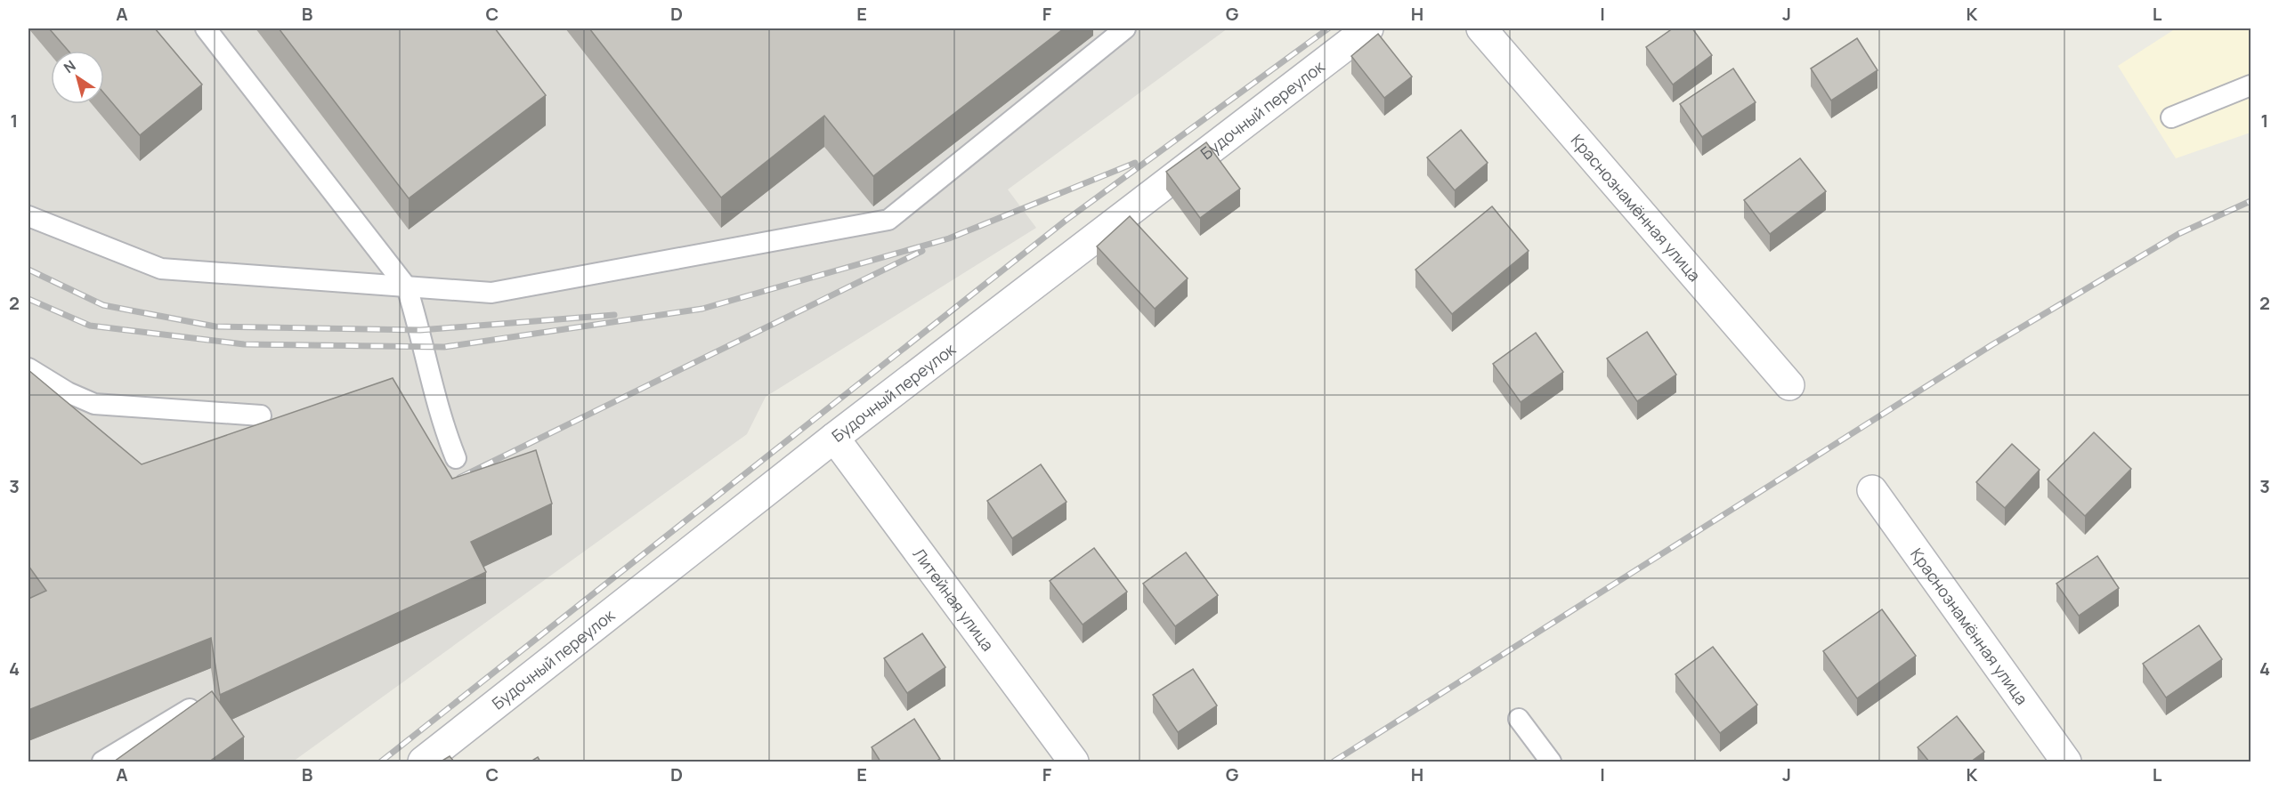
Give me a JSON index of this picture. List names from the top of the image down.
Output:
{
  "streets": {
    "street": ["Будочный переулок", "Краснознамённая улица", "Литейная улица"]
  },
  "crossings": [
    ["Будочный переулок", "Литейная улица"]
  ],
  "north": "top left",
  "grid": {
    "columns": [
      "A",
      "B",
      "C",
      "D",
      "E",
      "F",
      "G",
      "H",
      "I",
      "J",
      "K",
      "L"
    ],
    "rows": [
      "1",
      "2",
      "3",
      "4"
    ]
  }
}
